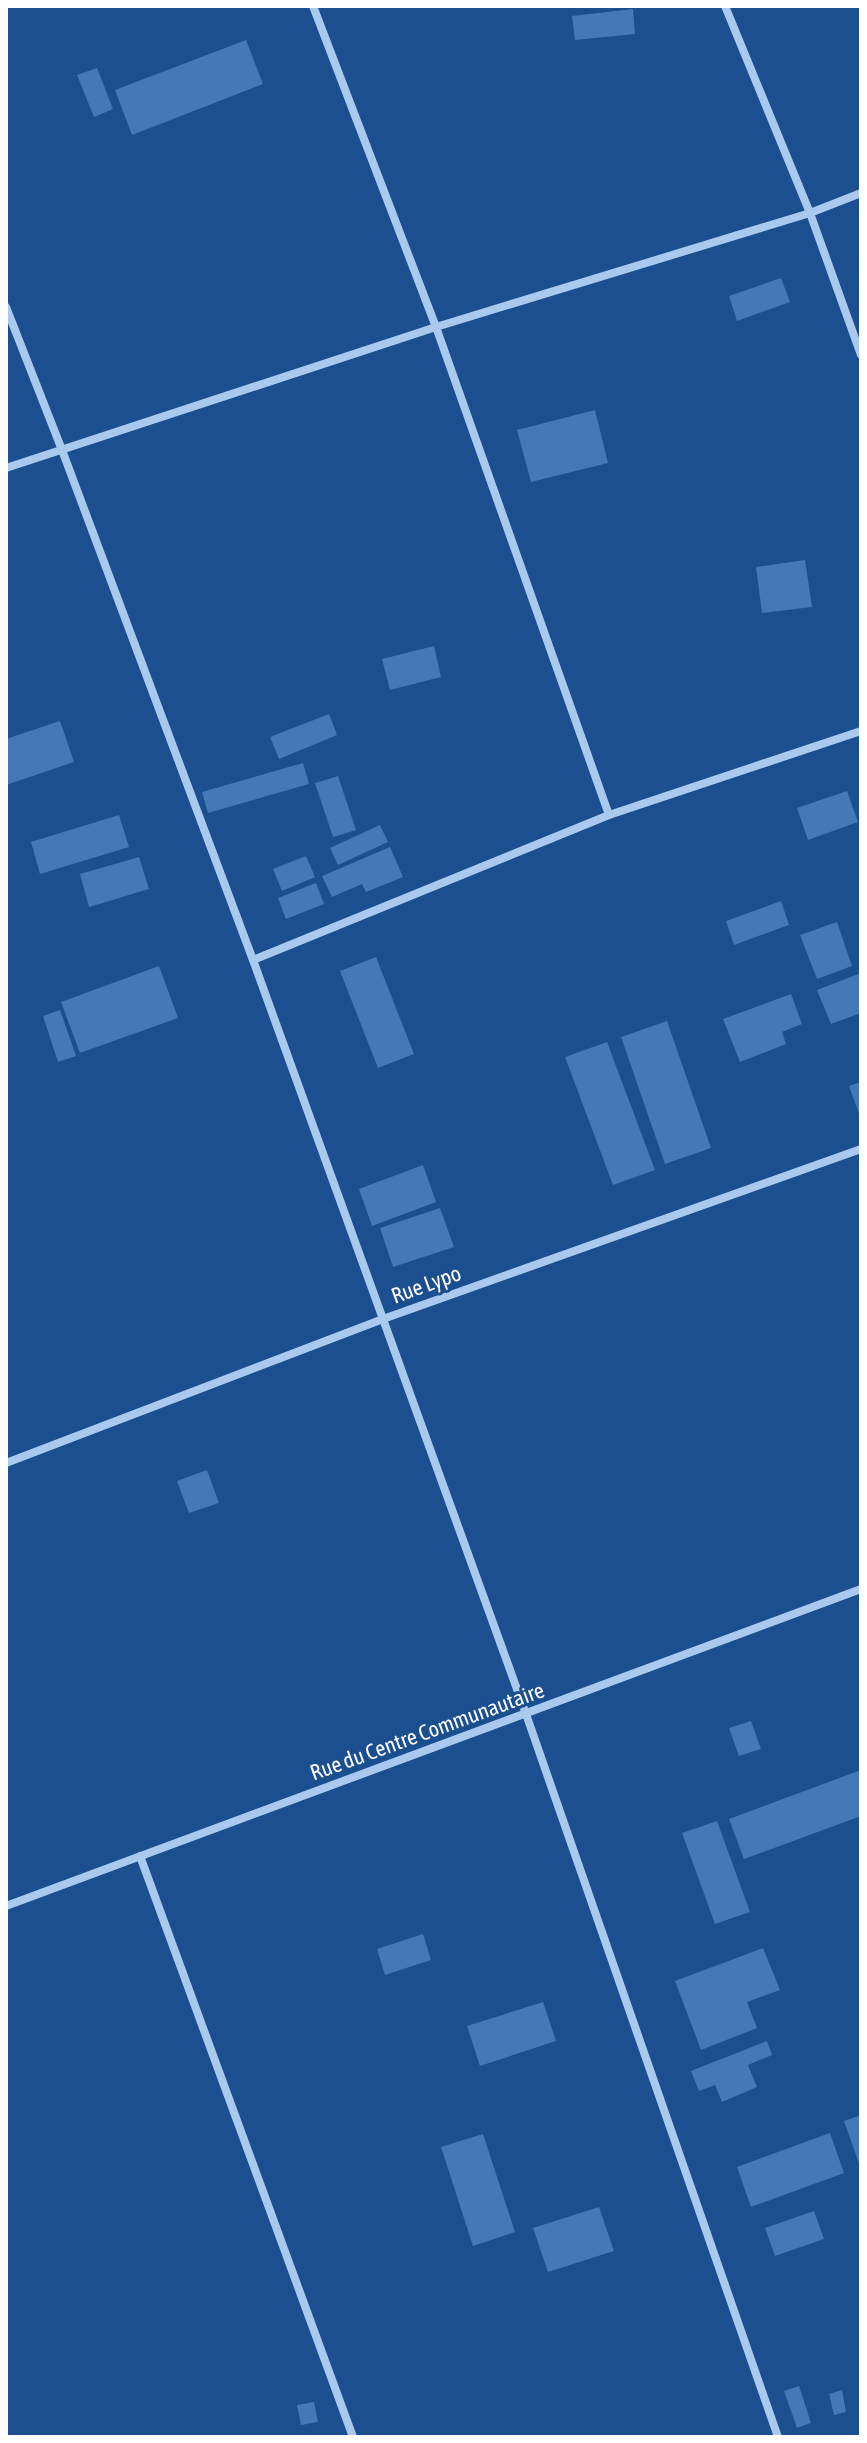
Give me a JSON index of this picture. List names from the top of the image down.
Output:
{
  "streets": {
    "street": ["Rue Lypo", "Rue du Centre Communautaire"]
  }
}
